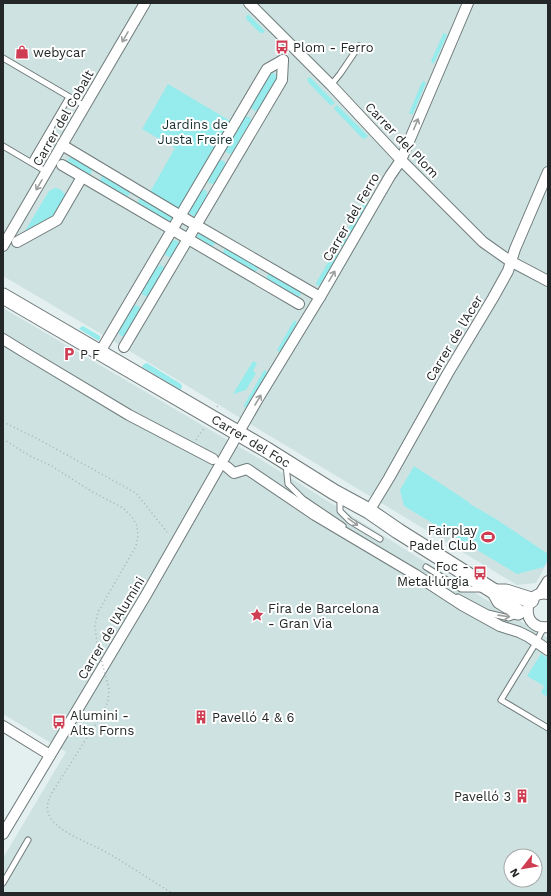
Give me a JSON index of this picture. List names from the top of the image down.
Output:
{
  "streets": {
    "street": [
      "Carrer del Cobalt",
      "Carrer del Plom",
      "Carrer del Ferro",
      "Carrer de l'Acer",
      "Carrer del Foc",
      "Carrer de l'Alumini"
    ]
  },
  "crossings": [
    ["Carrer del Plom", "Carrer del Ferro"],
    ["Carrer del Plom", "Carrer de l'Acer"],
    ["Carrer del Ferro", "Carrer del Foc"],
    ["Carrer del Ferro", "Carrer de l'Alumini"],
    ["Carrer de l'Acer", "Carrer del Foc"],
    ["Carrer del Foc", "Carrer de l'Alumini"]
  ],
  "one_way": ["Carrer del Ferro"],
  "parks": ["Jardins de Justa Freire"],
  "places": {
    "bus stop": ["Plom - Ferro", "Foc - Metal·lúrgia", "Alumini - Alts Forns"],
    "shop": ["webycar"],
    "parking": ["P F"],
    "sports": ["Fairplay Padel Club"],
    "place": ["Fira de Barcelona - Gran Via"],
    "building": ["Pavelló 4 & 6", "Pavelló 3"]
  },
  "north": "bottom left"
}
